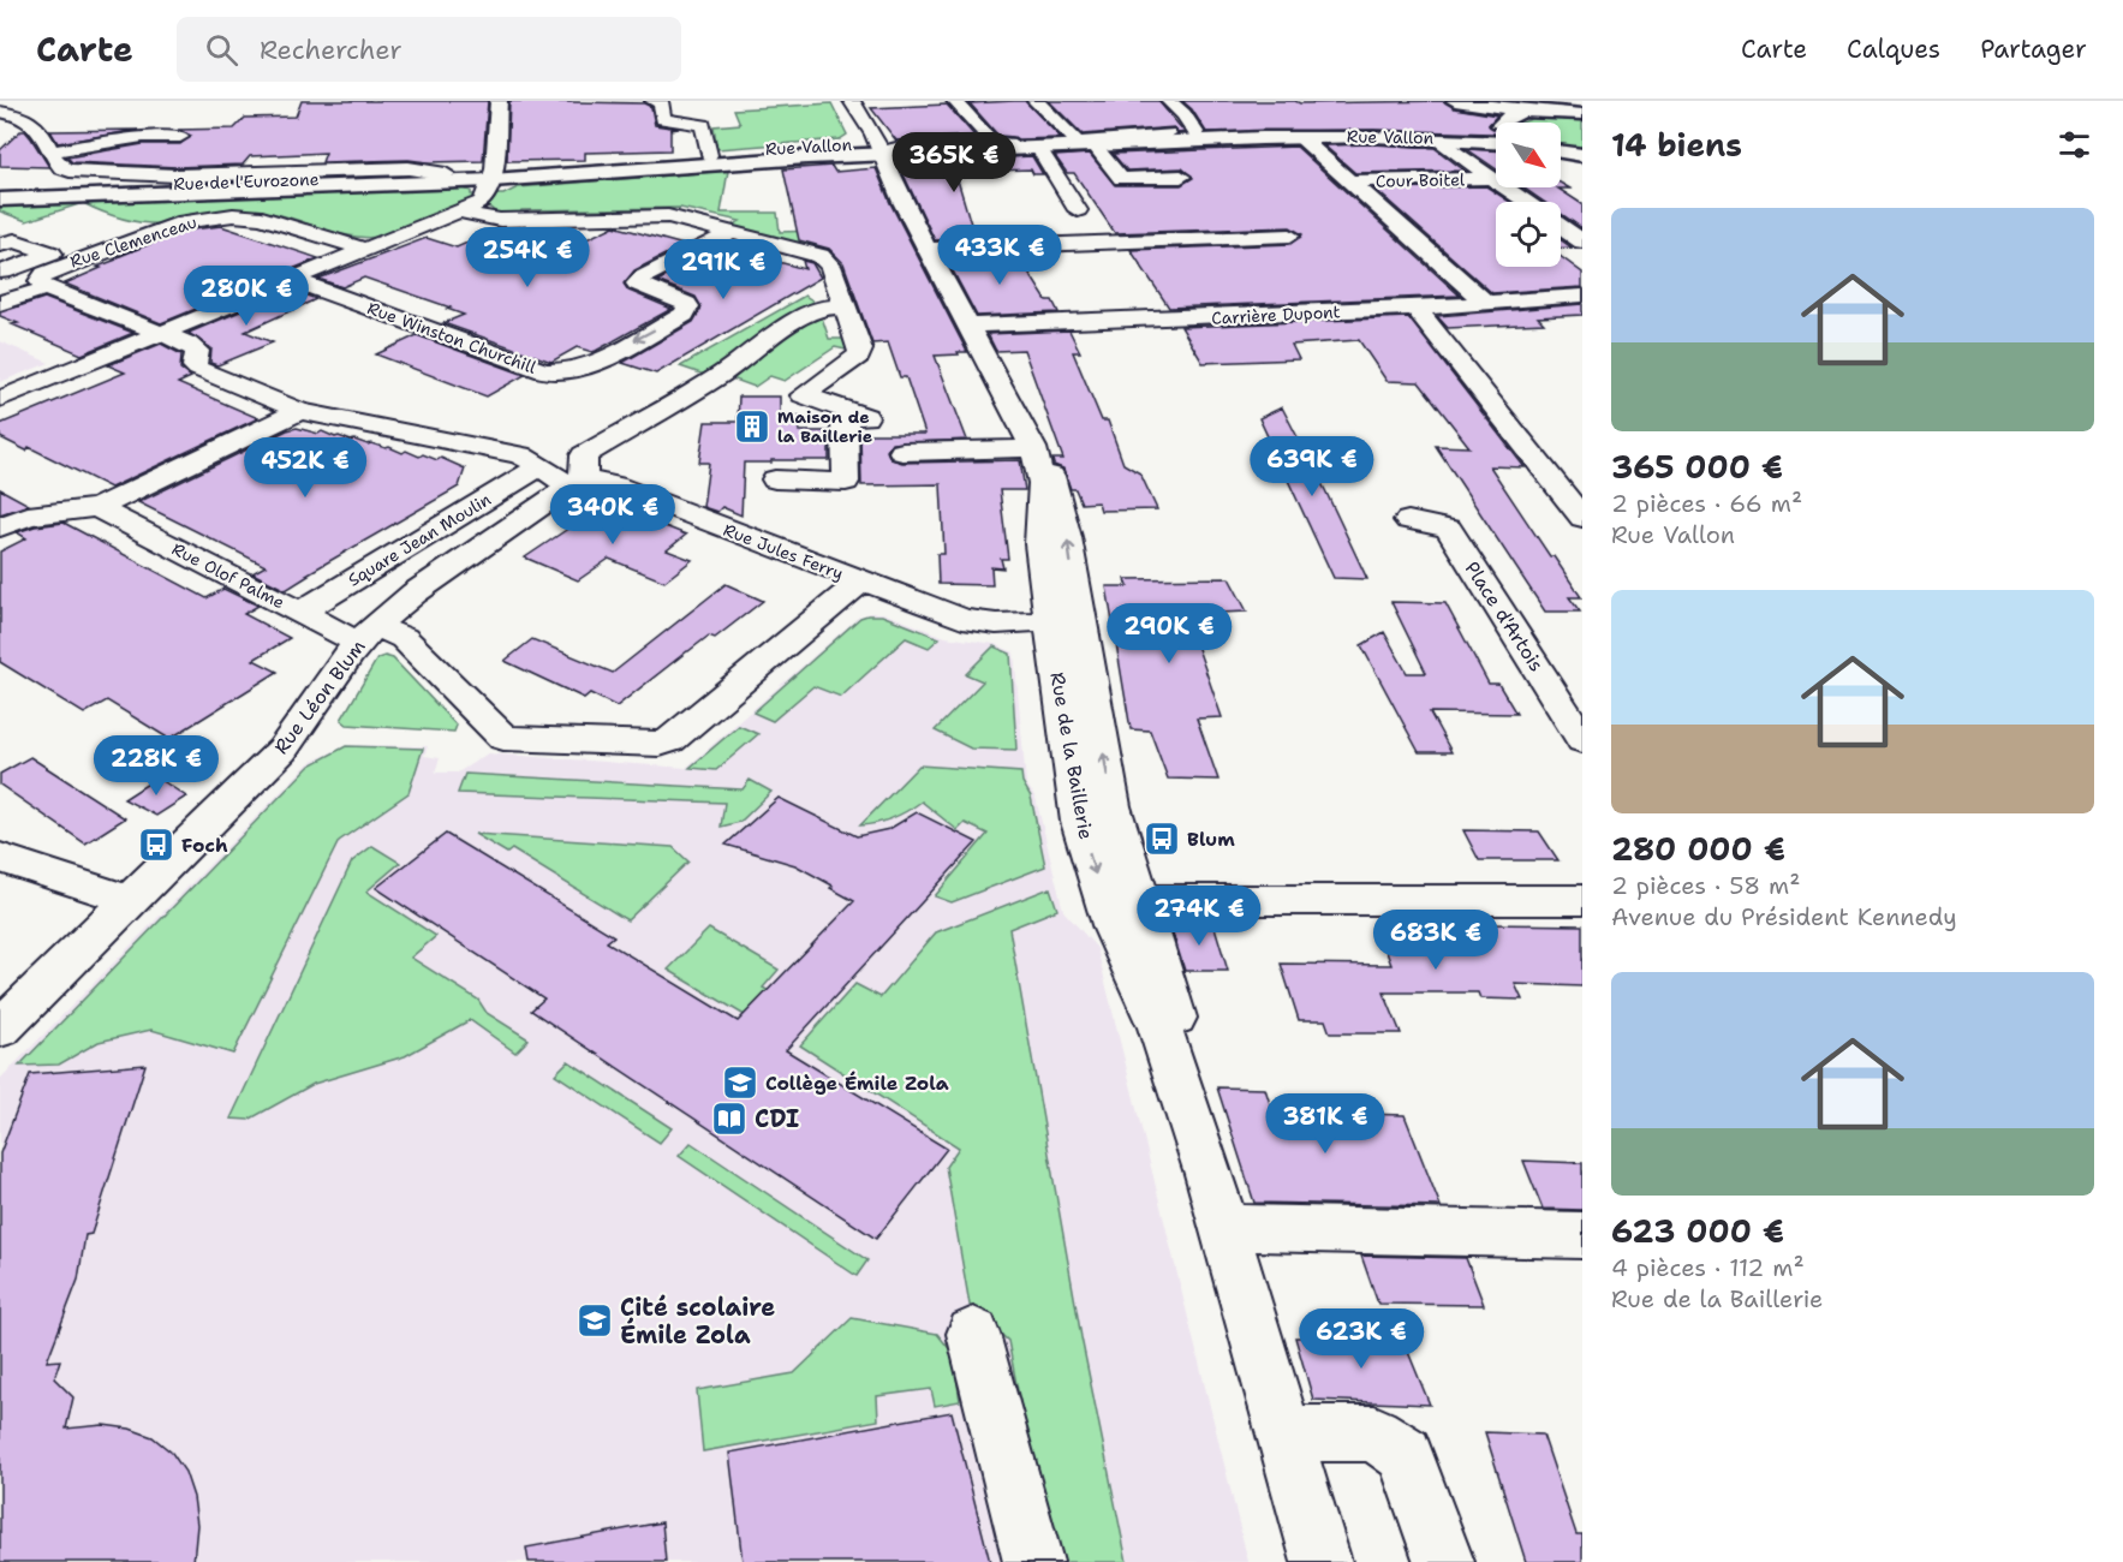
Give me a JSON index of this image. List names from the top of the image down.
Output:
{
  "streets": {
    "main road": ["Rue Vallon", "Rue de l'Eurozone"],
    "street": [
      "Cour Boitel",
      "Rue Clemenceau",
      "Carrière Dupont",
      "Rue Winston Churchill",
      "Square Jean Moulin",
      "Rue Jules Ferry",
      "Rue Olof Palme",
      "Place d'Artois",
      "Rue Léon Blum",
      "Rue de la Baillerie"
    ]
  },
  "crossings": [
    ["Rue Vallon", "Rue de l'Eurozone"],
    ["Rue Vallon", "Rue de la Baillerie"],
    ["Carrière Dupont", "Rue de la Baillerie"],
    ["Square Jean Moulin", "Rue Jules Ferry"],
    ["Square Jean Moulin", "Rue Olof Palme"],
    ["Square Jean Moulin", "Rue Léon Blum"],
    ["Rue Jules Ferry", "Rue Léon Blum"],
    ["Rue Jules Ferry", "Rue de la Baillerie"],
    ["Rue Olof Palme", "Rue Léon Blum"]
  ],
  "places": {
    "building": ["Maison de la Baillerie"],
    "bus stop": ["Blum", "Foch"],
    "school or university": ["Collège Émile Zola", "Cité scolaire Émile Zola"],
    "library": ["CDI"]
  },
  "north": "bottom right",
  "page": {
    "header": "Carte",
    "search": "Rechercher",
    "nav": ["Carte", "Calques", "Partager"],
    "heading": "14 biens",
    "price": [
      "365K €",
      "433K €",
      "254K €",
      "291K €",
      "280K €",
      "639K €",
      "452K €",
      "340K €",
      "290K €",
      "228K €",
      "274K €",
      "683K €",
      "381K €",
      "623K €"
    ],
    "list": [
      {
        "name": "365 000 €",
        "note": "2 pièces · 66 m² · Rue Vallon"
      },
      {
        "name": "280 000 €",
        "note": "2 pièces · 58 m² · Avenue du Président Kennedy"
      },
      {
        "name": "623 000 €",
        "note": "4 pièces · 112 m² · Rue de la Baillerie"
      }
    ]
  }
}
